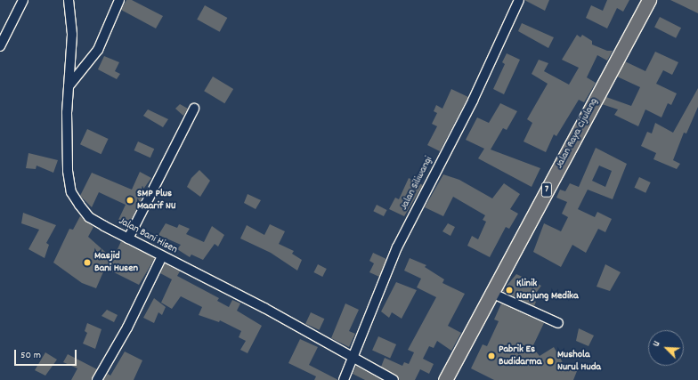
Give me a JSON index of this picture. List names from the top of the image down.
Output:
{
  "streets": {
    "highway": ["Jalan Raya Cijulang", "7"],
    "street": ["Jalan Siliwangi", "Jalan Bani Hisen"]
  },
  "crossings": [
    ["Jalan Siliwangi", "Jalan Bani Hisen"]
  ],
  "places": [
    "SMP Plus Maarif NU",
    "Masjid Bani Husen",
    "Klinik Nanjung Medika",
    "Pabrik Es Budidarma",
    "Mushola Nurul Huda"
  ],
  "scale_bar": "50 m",
  "north": "top left"
}
